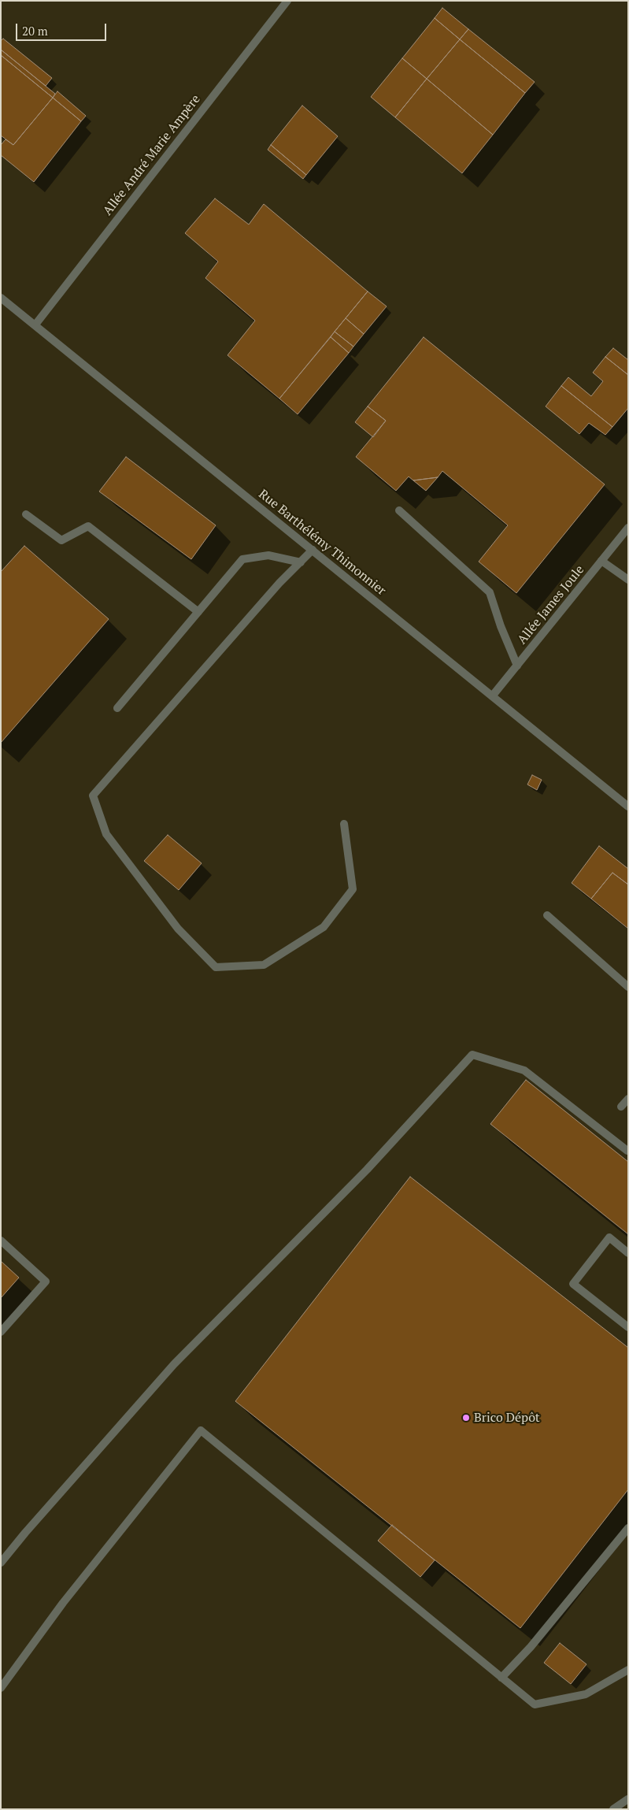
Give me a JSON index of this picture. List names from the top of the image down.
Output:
{
  "streets": {
    "street": ["Allée André Marie Ampère", "Rue Barthélémy Thimonnier", "Allée James Joule"]
  },
  "crossings": [
    ["Allée André Marie Ampère", "Rue Barthélémy Thimonnier"],
    ["Rue Barthélémy Thimonnier", "Allée James Joule"]
  ],
  "places": ["Brico Dépôt"],
  "scale_bar": "20 m"
}
